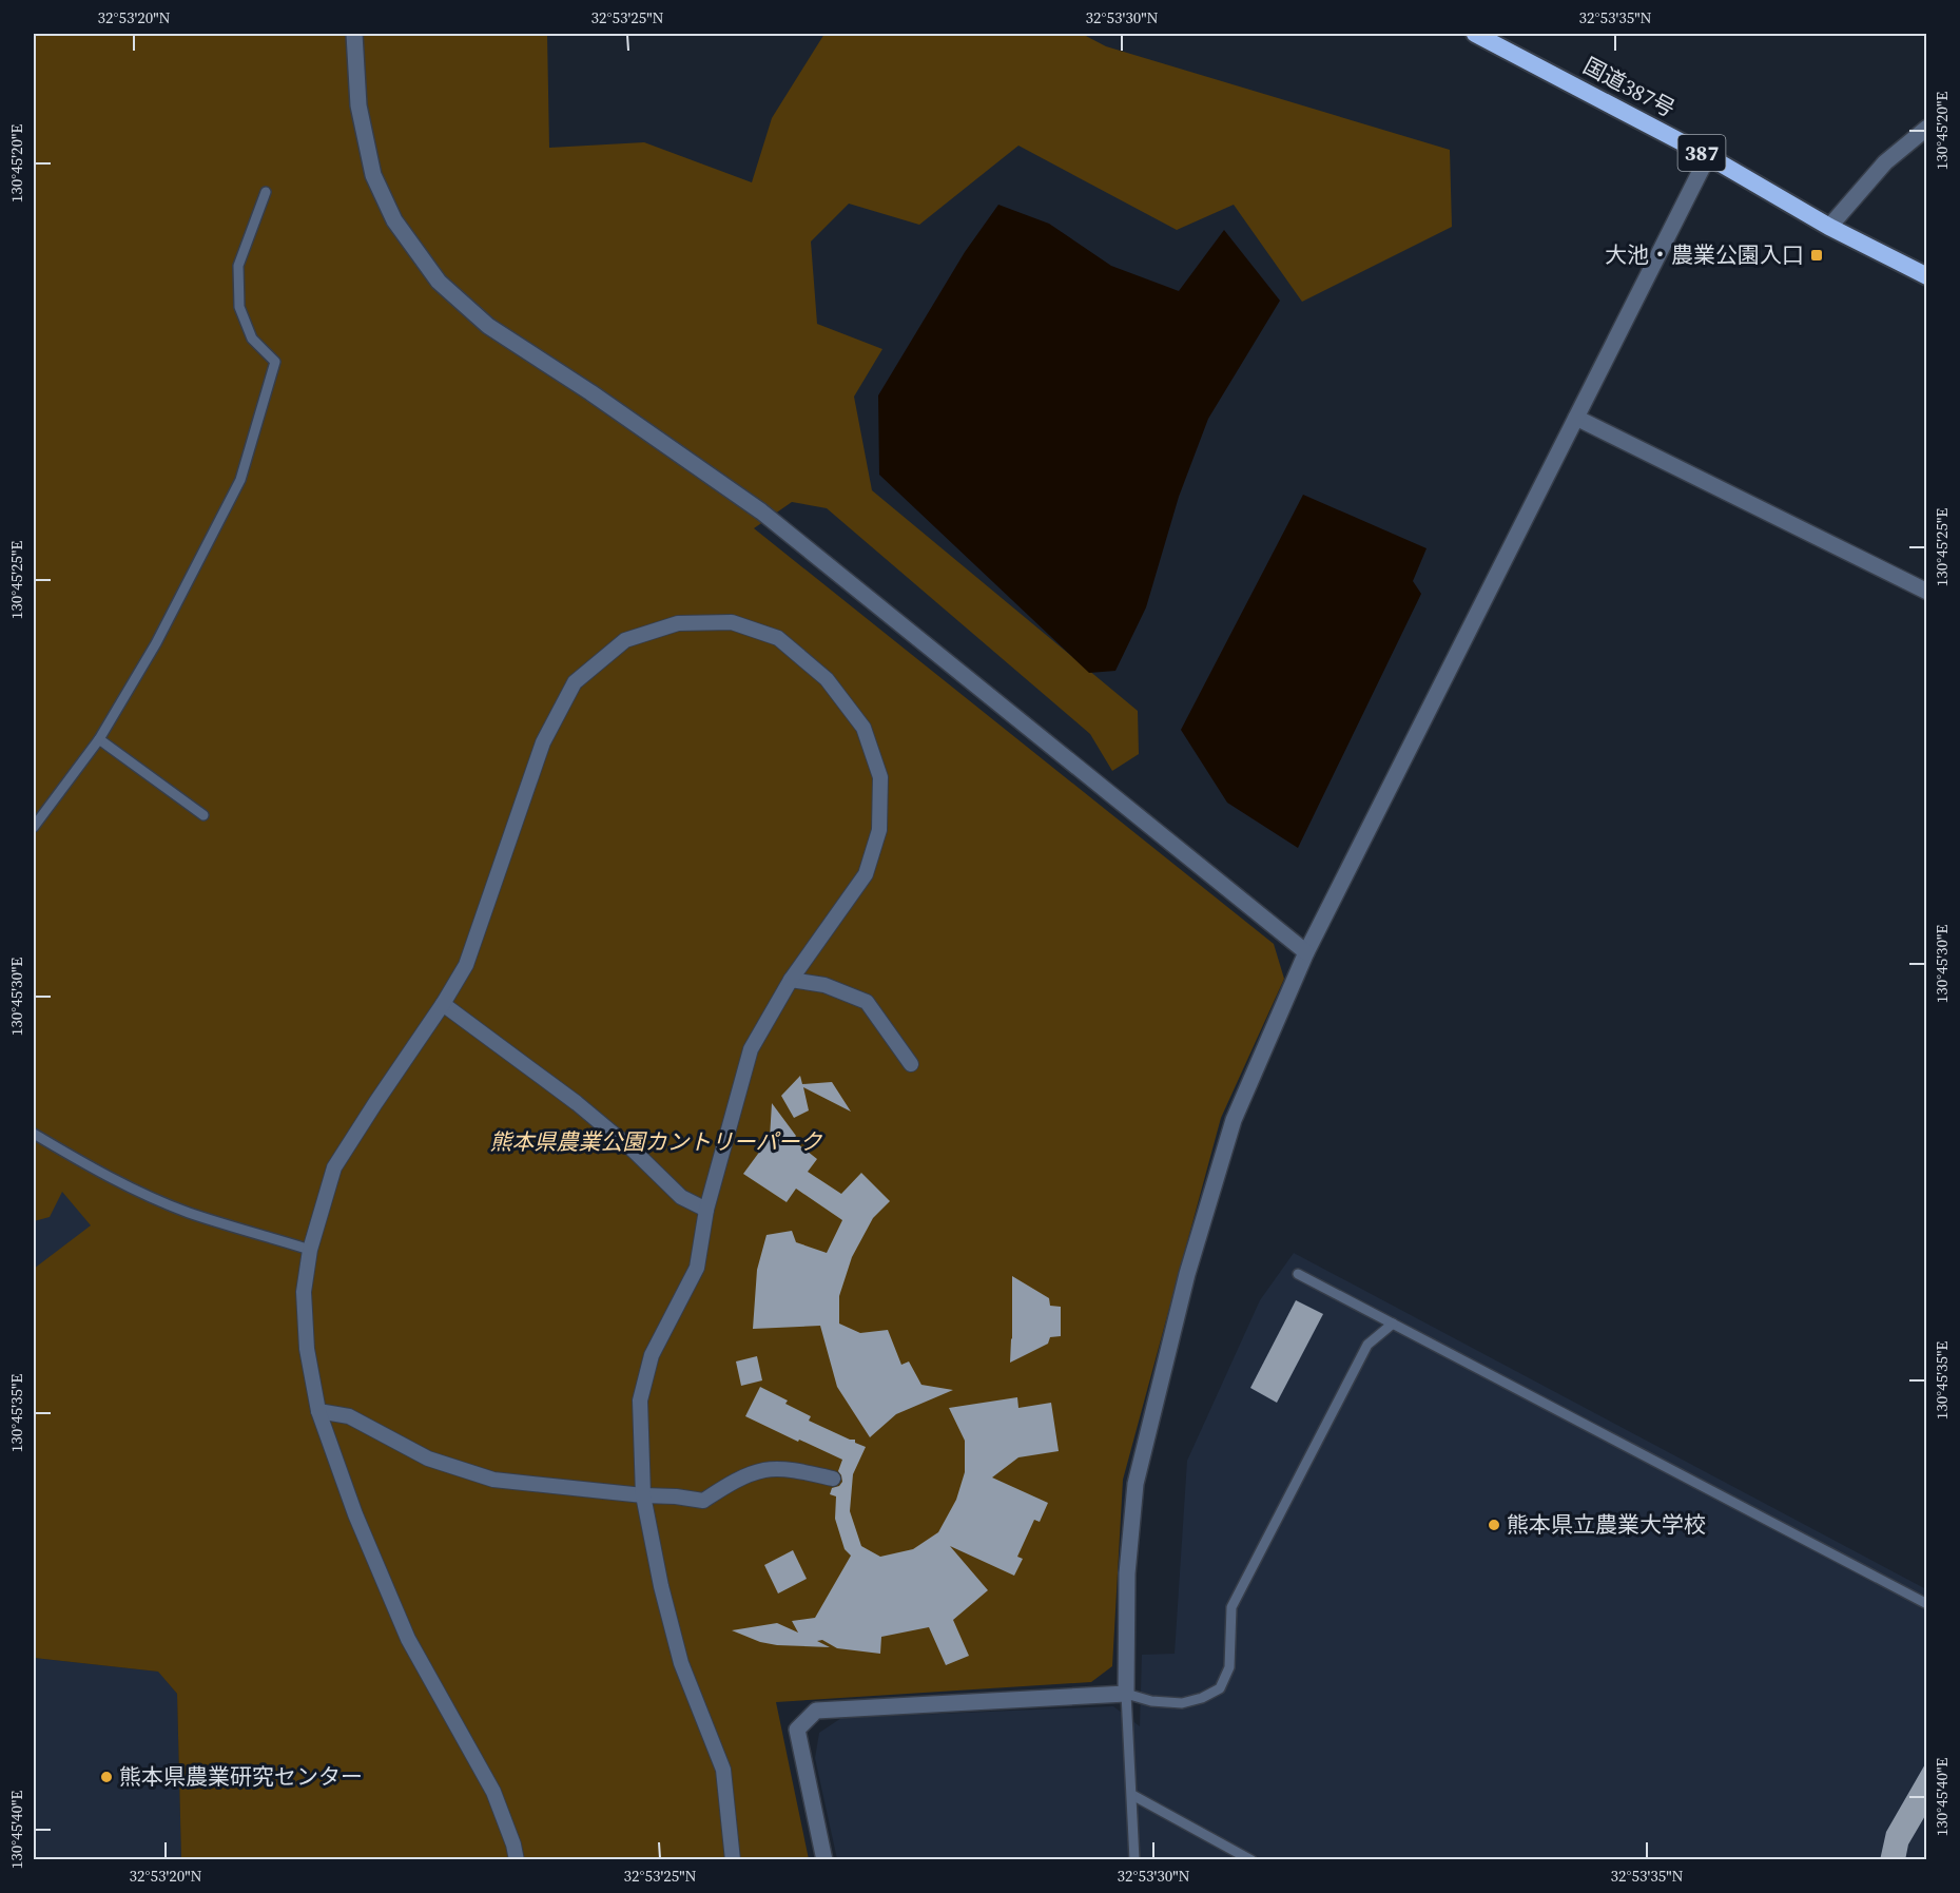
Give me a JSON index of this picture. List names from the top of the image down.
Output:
{
  "streets": {
    "highway": ["国道387号", "387"]
  },
  "parks": ["熊本県農業公園カントリーパーク"],
  "places": {
    "transit": ["大池・農業公園入口"],
    "other": ["熊本県立農業大学校", "熊本県農業研究センター"]
  },
  "coordinates": [
    "32°53'20\"N",
    "32°53'25\"N",
    "32°53'30\"N",
    "32°53'35\"N",
    "130°45'20\"E",
    "130°45'25\"E",
    "130°45'30\"E",
    "130°45'35\"E",
    "130°45'40\"E"
  ]
}
